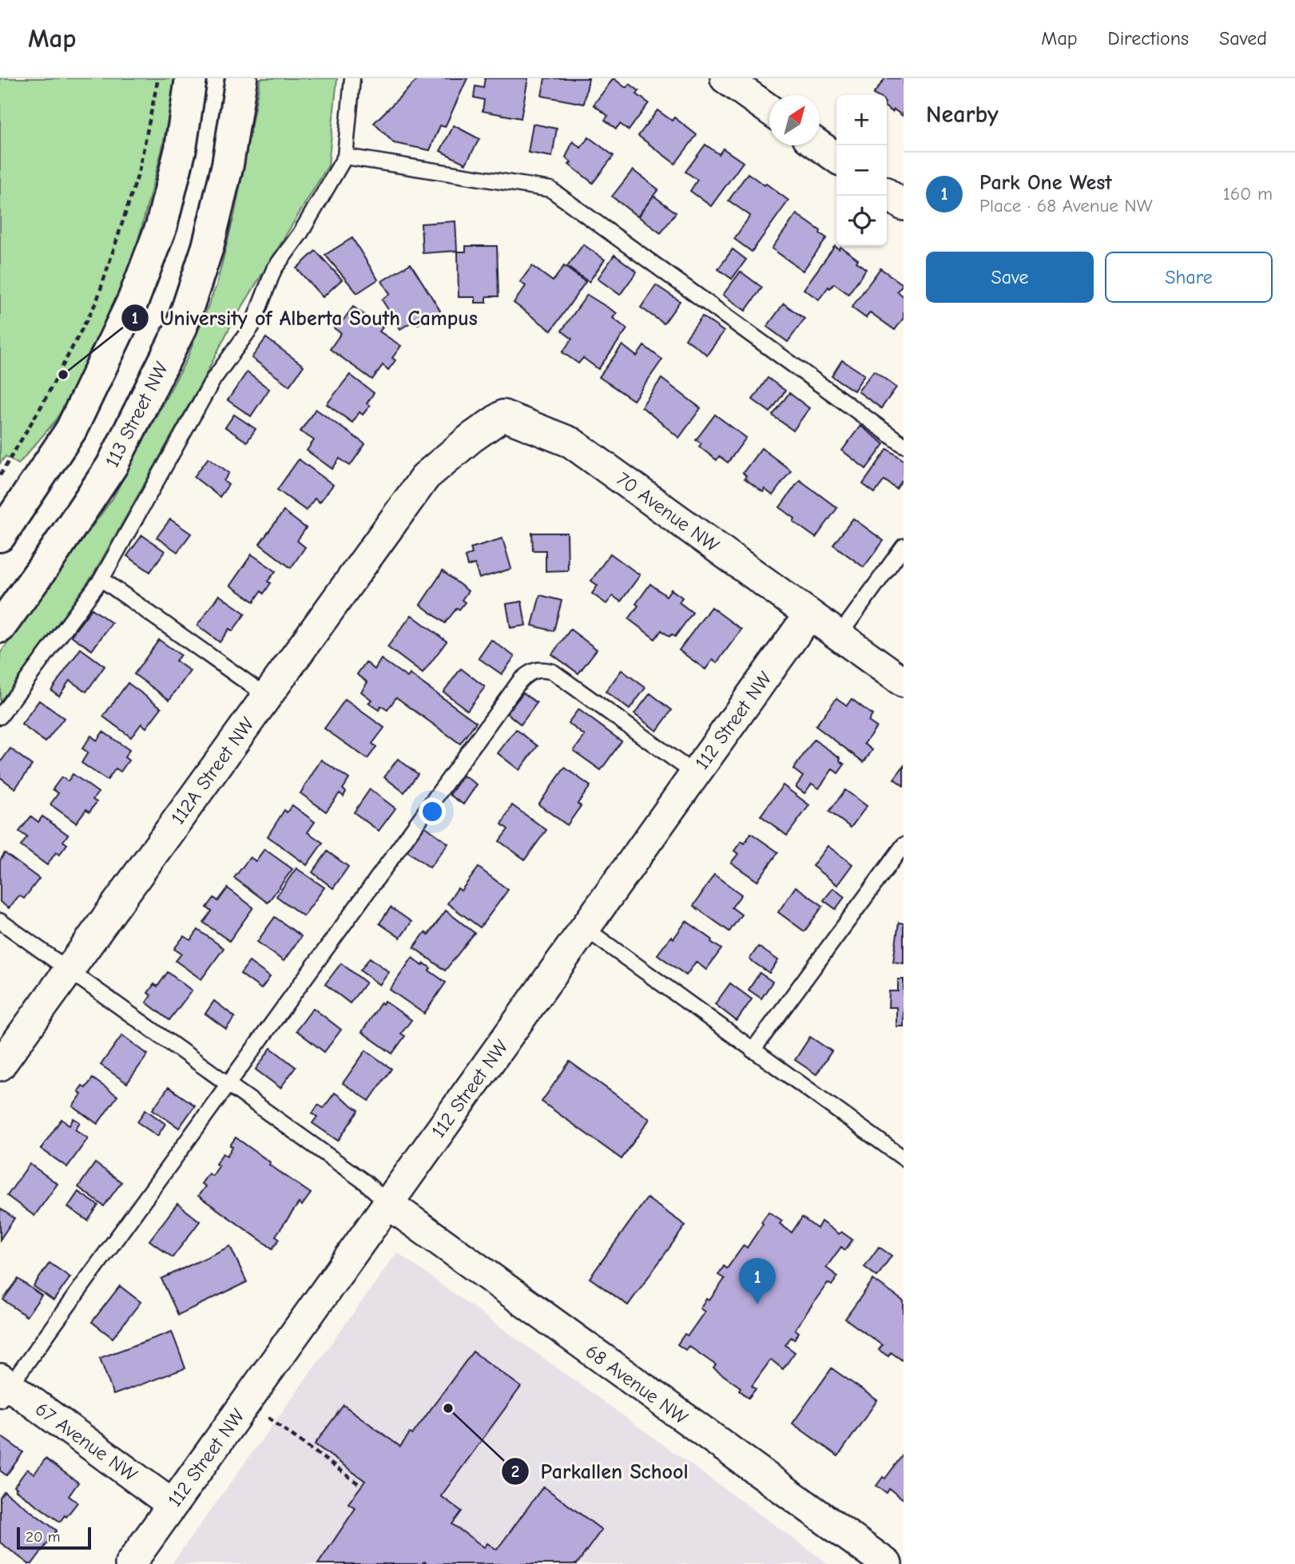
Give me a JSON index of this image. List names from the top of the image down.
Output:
{
  "streets": {
    "main road": ["113 Street NW"],
    "street": [
      "70 Avenue NW",
      "112 Street NW",
      "112A Street NW",
      "68 Avenue NW",
      "67 Avenue NW"
    ]
  },
  "crossings": [
    ["70 Avenue NW", "112 Street NW"],
    ["70 Avenue NW", "112A Street NW"],
    ["112 Street NW", "68 Avenue NW"],
    ["112 Street NW", "67 Avenue NW"]
  ],
  "places": ["University of Alberta South Campus", "Parkallen School"],
  "scale_bar": "20 m",
  "north": "top right",
  "page": {
    "header": "Map",
    "nav": ["Map", "Directions", "Saved"],
    "heading": "Nearby",
    "map_buttons": ["+", "−"],
    "list": [
      {
        "mark": "1",
        "name": "Park One West",
        "note": "Place · 68 Avenue NW",
        "value": "160 m"
      }
    ],
    "buttons": ["Save", "Share"],
    "pins": "1",
    "scale": "20 m"
  }
}
